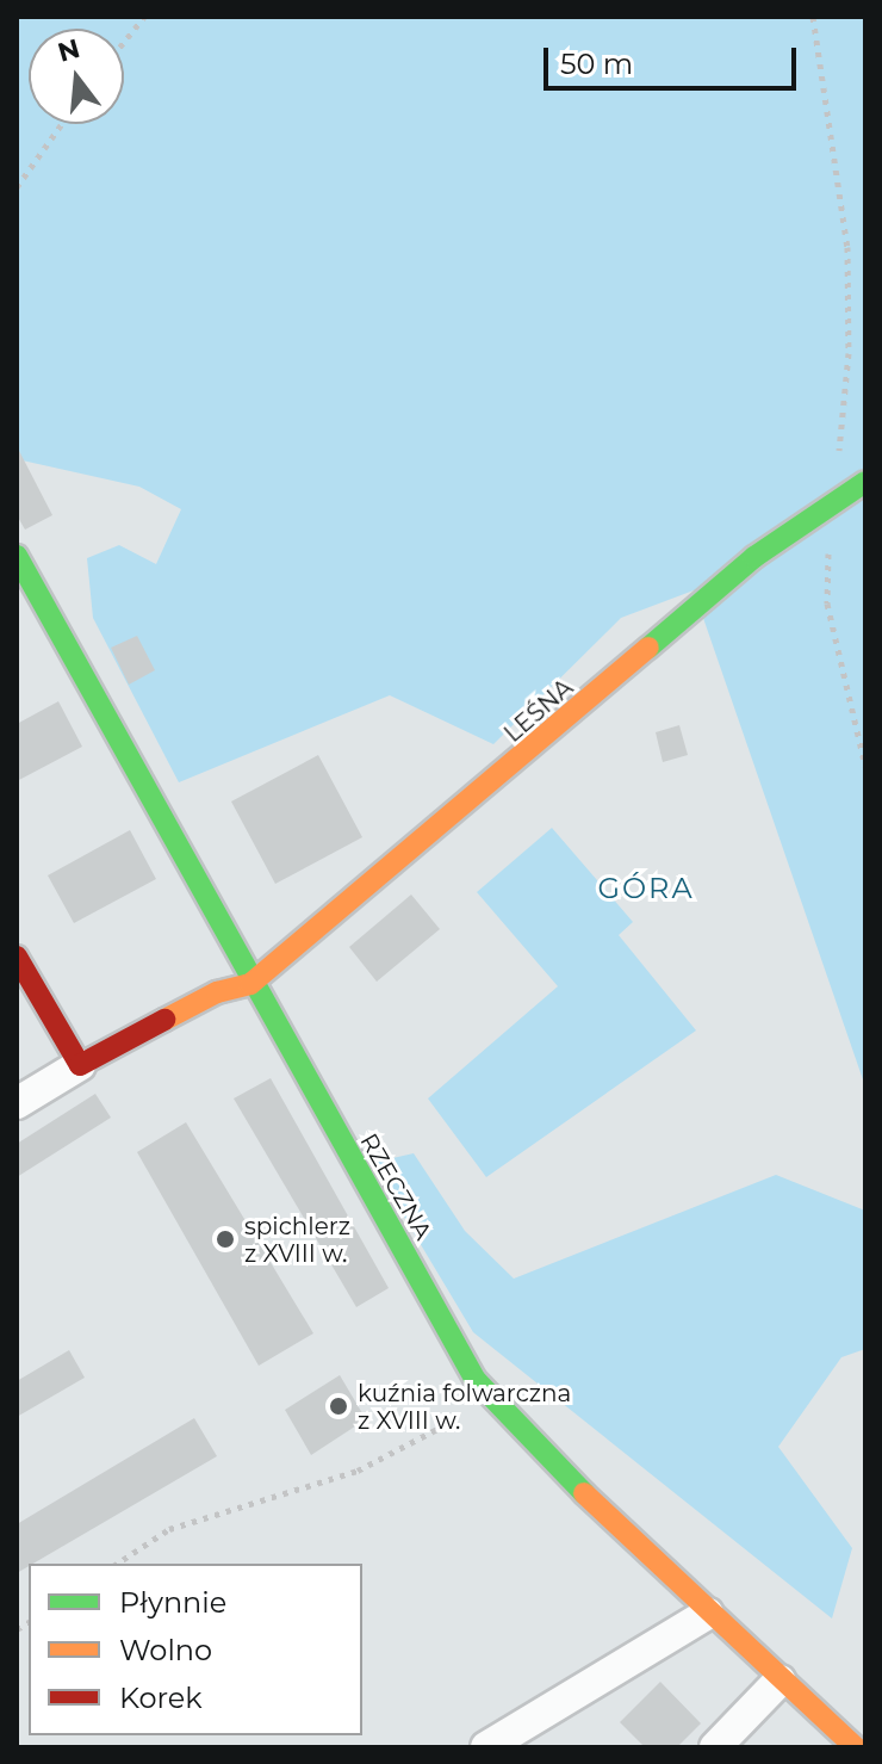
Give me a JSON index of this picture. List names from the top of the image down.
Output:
{
  "streets": {
    "street": ["LEŚNA", "RZECZNA"]
  },
  "crossings": [
    ["LEŚNA", "RZECZNA"]
  ],
  "districts": ["GÓRA"],
  "places": ["spichlerz z XVIII w.", "kuźnia folwarczna z XVIII w."],
  "legend": ["Płynnie", "Wolno", "Korek"],
  "scale_bar": "50 m",
  "north": "top"
}
